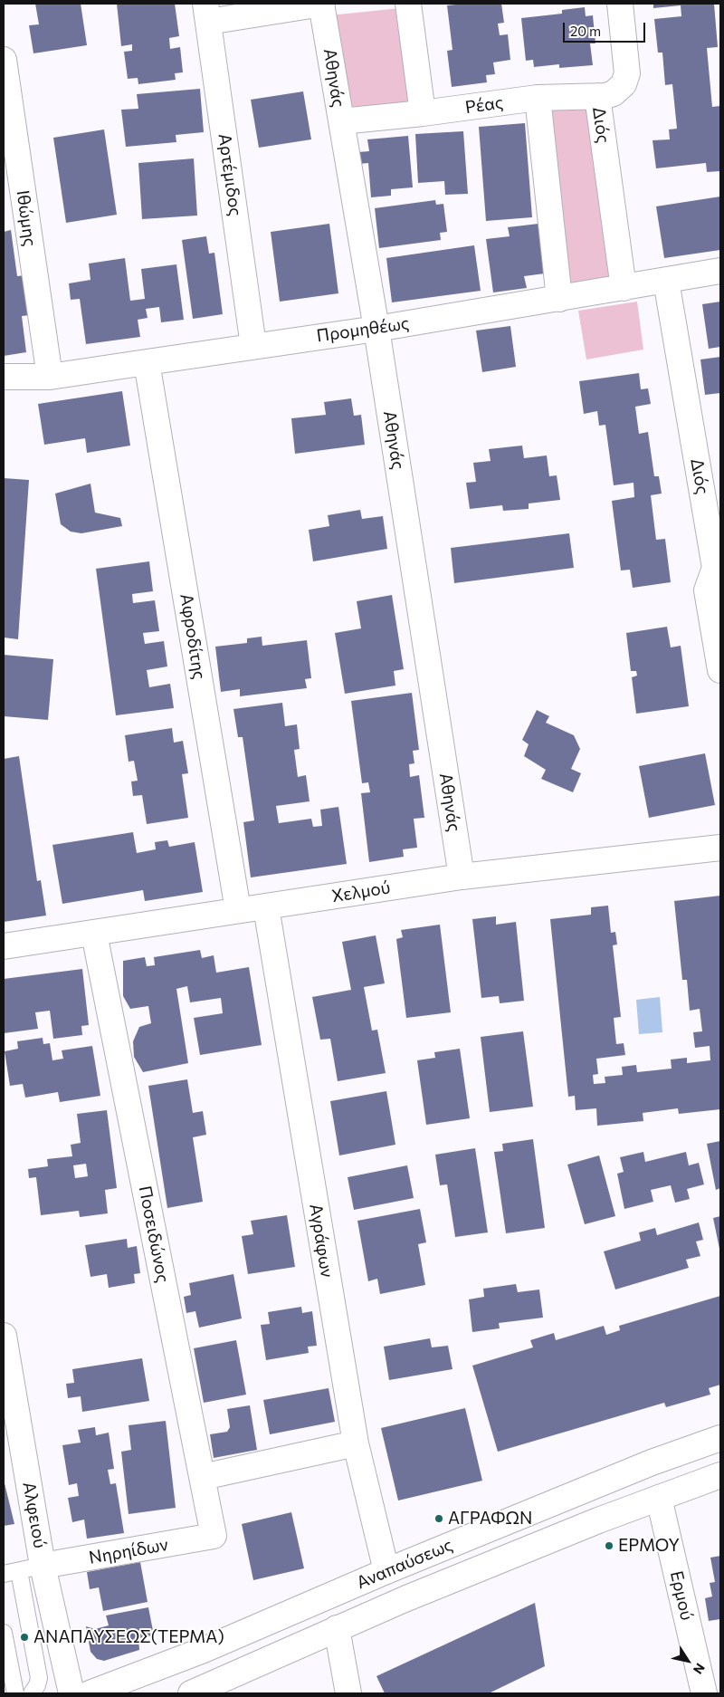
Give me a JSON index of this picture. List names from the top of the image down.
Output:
{
  "streets": {
    "street": [
      "Αθηνάς",
      "Ρέας",
      "Διός",
      "Αρτέμιδος",
      "Ιθώμης",
      "Προμηθέως",
      "Αφροδίτης",
      "Χελμού",
      "Ποσειδώνος",
      "Αγράφων",
      "Αλφειού",
      "Νηρηίδων",
      "Αναπαύσεως",
      "Ερμού"
    ]
  },
  "crossings": [
    ["Αθηνάς", "Ρέας"],
    ["Αθηνάς", "Προμηθέως"],
    ["Αθηνάς", "Χελμού"],
    ["Ρέας", "Διός"],
    ["Διός", "Προμηθέως"],
    ["Αρτέμιδος", "Προμηθέως"],
    ["Ιθώμης", "Προμηθέως"],
    ["Προμηθέως", "Αφροδίτης"],
    ["Αφροδίτης", "Χελμού"],
    ["Χελμού", "Ποσειδώνος"],
    ["Χελμού", "Αγράφων"],
    ["Ποσειδώνος", "Νηρηίδων"],
    ["Αγράφων", "Αναπαύσεως"],
    ["Αλφειού", "Νηρηίδων"],
    ["Αναπαύσεως", "Ερμού"]
  ],
  "places": ["ΑΓΡΑΦΩΝ", "ΕΡΜΟΥ", "ΑΝΑΠΑΥΣΕΩΣ(ΤΕΡΜΑ)"],
  "scale_bar": "20 m",
  "north": "bottom right"
}
